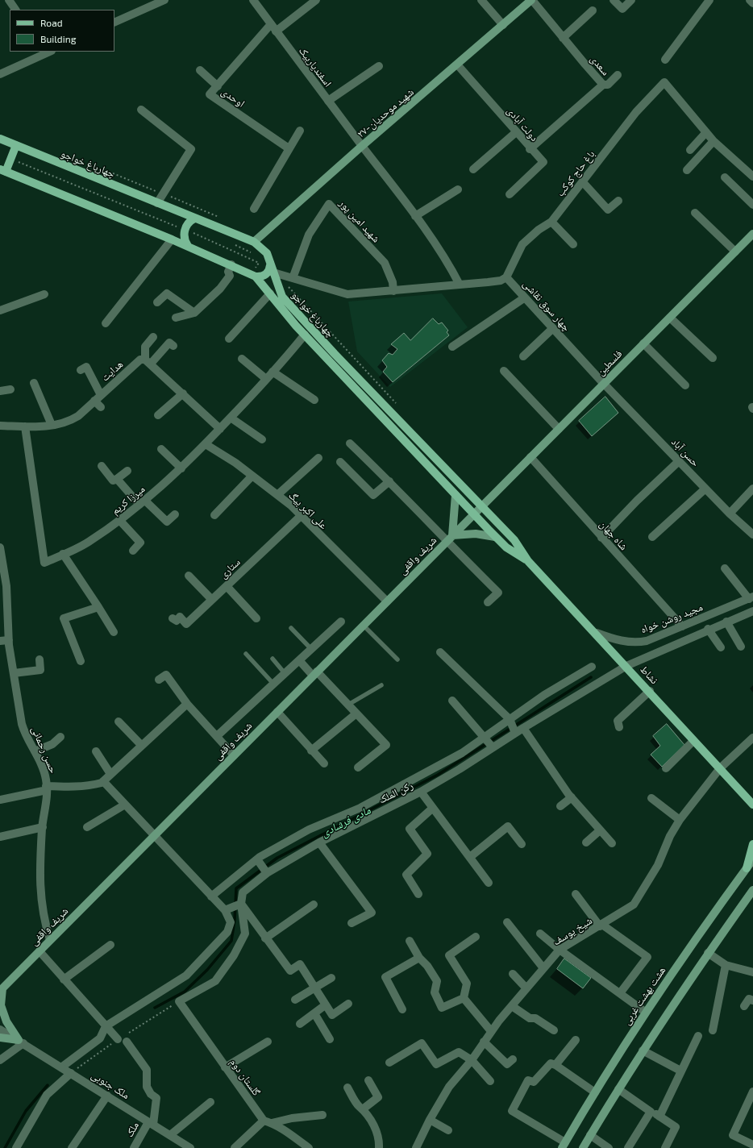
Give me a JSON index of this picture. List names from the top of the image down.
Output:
{
  "streets": {
    "main road": [
      "۲۷-شهید موحدیان",
      "چهارباغ خواجو",
      "فلسطین",
      "شریف واقفی",
      "نشاط",
      "هشت بهشت غربی"
    ],
    "street": [
      "سعدی",
      "اسفندیاربیک",
      "اوحدی",
      "دولت آبادی",
      "باغ حاج کوکب",
      "شهید امین پور",
      "چهار سوق نقاشی",
      "هدایت",
      "حسن آباد",
      "میرزا کریم",
      "علی اکبر بیگ",
      "شاه جهان",
      "ستاری",
      "مجید روشن خواه",
      "حسن رحمانی",
      "رکن الملک",
      "شیخ یوسف",
      "گلستان دوم",
      "ملک جنوبی",
      "ملک"
    ]
  },
  "crossings": [
    ["سعدی", "۲۷-شهید موحدیان"],
    ["سعدی", "دولت آبادی"],
    ["اسفندیاربیک", "اوحدی"],
    ["اسفندیاربیک", "۲۷-شهید موحدیان"],
    ["۲۷-شهید موحدیان", "دولت آبادی"],
    ["۲۷-شهید موحدیان", "چهارباغ خواجو"],
    ["چهارباغ خواجو", "فلسطین"],
    ["چهارباغ خواجو", "میرزا کریم"],
    ["چهارباغ خواجو", "شریف واقفی"],
    ["چهارباغ خواجو", "نشاط"],
    ["باغ حاج کوکب", "چهار سوق نقاشی"],
    ["چهار سوق نقاشی", "فلسطین"],
    ["چهار سوق نقاشی", "حسن آباد"],
    ["فلسطین", "حسن آباد"],
    ["فلسطین", "شاه جهان"],
    ["فلسطین", "شریف واقفی"],
    ["فلسطین", "نشاط"],
    ["هدایت", "میرزا کریم"],
    ["میرزا کریم", "علی اکبر بیگ"],
    ["علی اکبر بیگ", "شریف واقفی"],
    ["علی اکبر بیگ", "ستاری"],
    ["شاه جهان", "مجید روشن خواه"],
    ["شریف واقفی", "نشاط"],
    ["شریف واقفی", "حسن رحمانی"],
    ["مجید روشن خواه", "نشاط"],
    ["نشاط", "رکن الملک"],
    ["نشاط", "شیخ یوسف"],
    ["رکن الملک", "گلستان دوم"],
    ["ملک جنوبی", "ملک"]
  ],
  "water": ["مادی فرشادی"],
  "legend": ["Road", "Building"]
}
